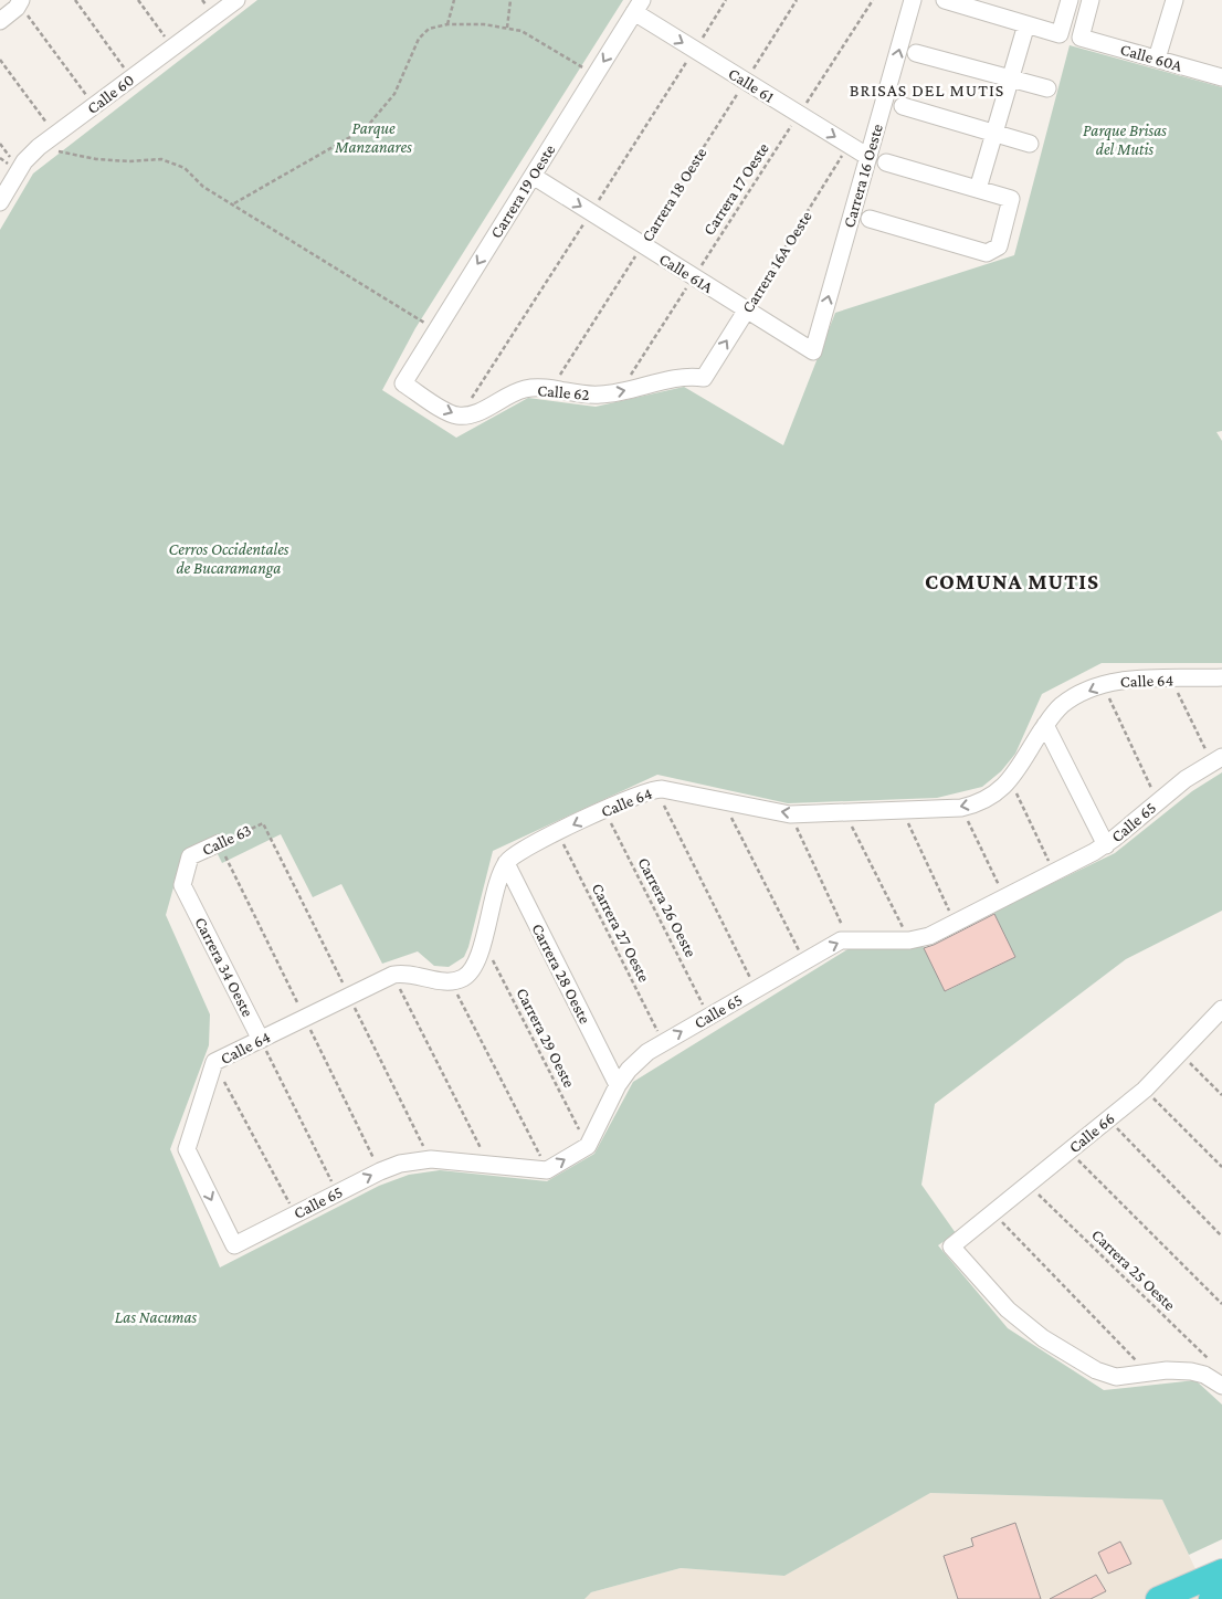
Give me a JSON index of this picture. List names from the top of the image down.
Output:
{
  "streets": {
    "street": [
      "Calle 60A",
      "Calle 61",
      "Calle 60",
      "Carrera 16 Oeste",
      "Carrera 19 Oeste",
      "Carrera 16A Oeste",
      "Calle 61A",
      "Calle 62",
      "Calle 64",
      "Calle 65",
      "Calle 63",
      "Carrera 34 Oeste",
      "Carrera 28 Oeste",
      "Calle 66"
    ],
    "path": [
      "Carrera 17 Oeste",
      "Carrera 18 Oeste",
      "Carrera 26 Oeste",
      "Carrera 27 Oeste",
      "Carrera 29 Oeste",
      "Carrera 25 Oeste"
    ]
  },
  "crossings": [
    ["Calle 61", "Carrera 16 Oeste"],
    ["Calle 61", "Carrera 17 Oeste"],
    ["Calle 61", "Carrera 19 Oeste"],
    ["Calle 61", "Carrera 18 Oeste"],
    ["Calle 61", "Carrera 16A Oeste"],
    ["Carrera 16 Oeste", "Calle 61A"],
    ["Carrera 17 Oeste", "Calle 61A"],
    ["Carrera 17 Oeste", "Calle 62"],
    ["Carrera 19 Oeste", "Calle 61A"],
    ["Carrera 19 Oeste", "Calle 62"],
    ["Carrera 18 Oeste", "Calle 61A"],
    ["Carrera 18 Oeste", "Calle 62"],
    ["Carrera 16A Oeste", "Calle 61A"],
    ["Carrera 16A Oeste", "Calle 62"],
    ["Calle 64", "Calle 65"],
    ["Calle 64", "Carrera 26 Oeste"],
    ["Calle 64", "Carrera 27 Oeste"],
    ["Calle 64", "Carrera 34 Oeste"],
    ["Calle 64", "Carrera 28 Oeste"],
    ["Calle 65", "Carrera 26 Oeste"],
    ["Calle 65", "Carrera 27 Oeste"],
    ["Calle 65", "Carrera 28 Oeste"],
    ["Calle 65", "Carrera 29 Oeste"],
    ["Calle 63", "Carrera 34 Oeste"],
    ["Calle 66", "Carrera 25 Oeste"]
  ],
  "one_way": [
    "Calle 61",
    "Carrera 19 Oeste",
    "Calle 61A",
    "Calle 62"
  ],
  "districts": ["BRISAS DEL MUTIS", "COMUNA MUTIS"],
  "parks": [
    "Parque Manzanares",
    "Parque Brisas del Mutis",
    "Cerros Occidentales de Bucaramanga",
    "Las Nacumas"
  ]
}
